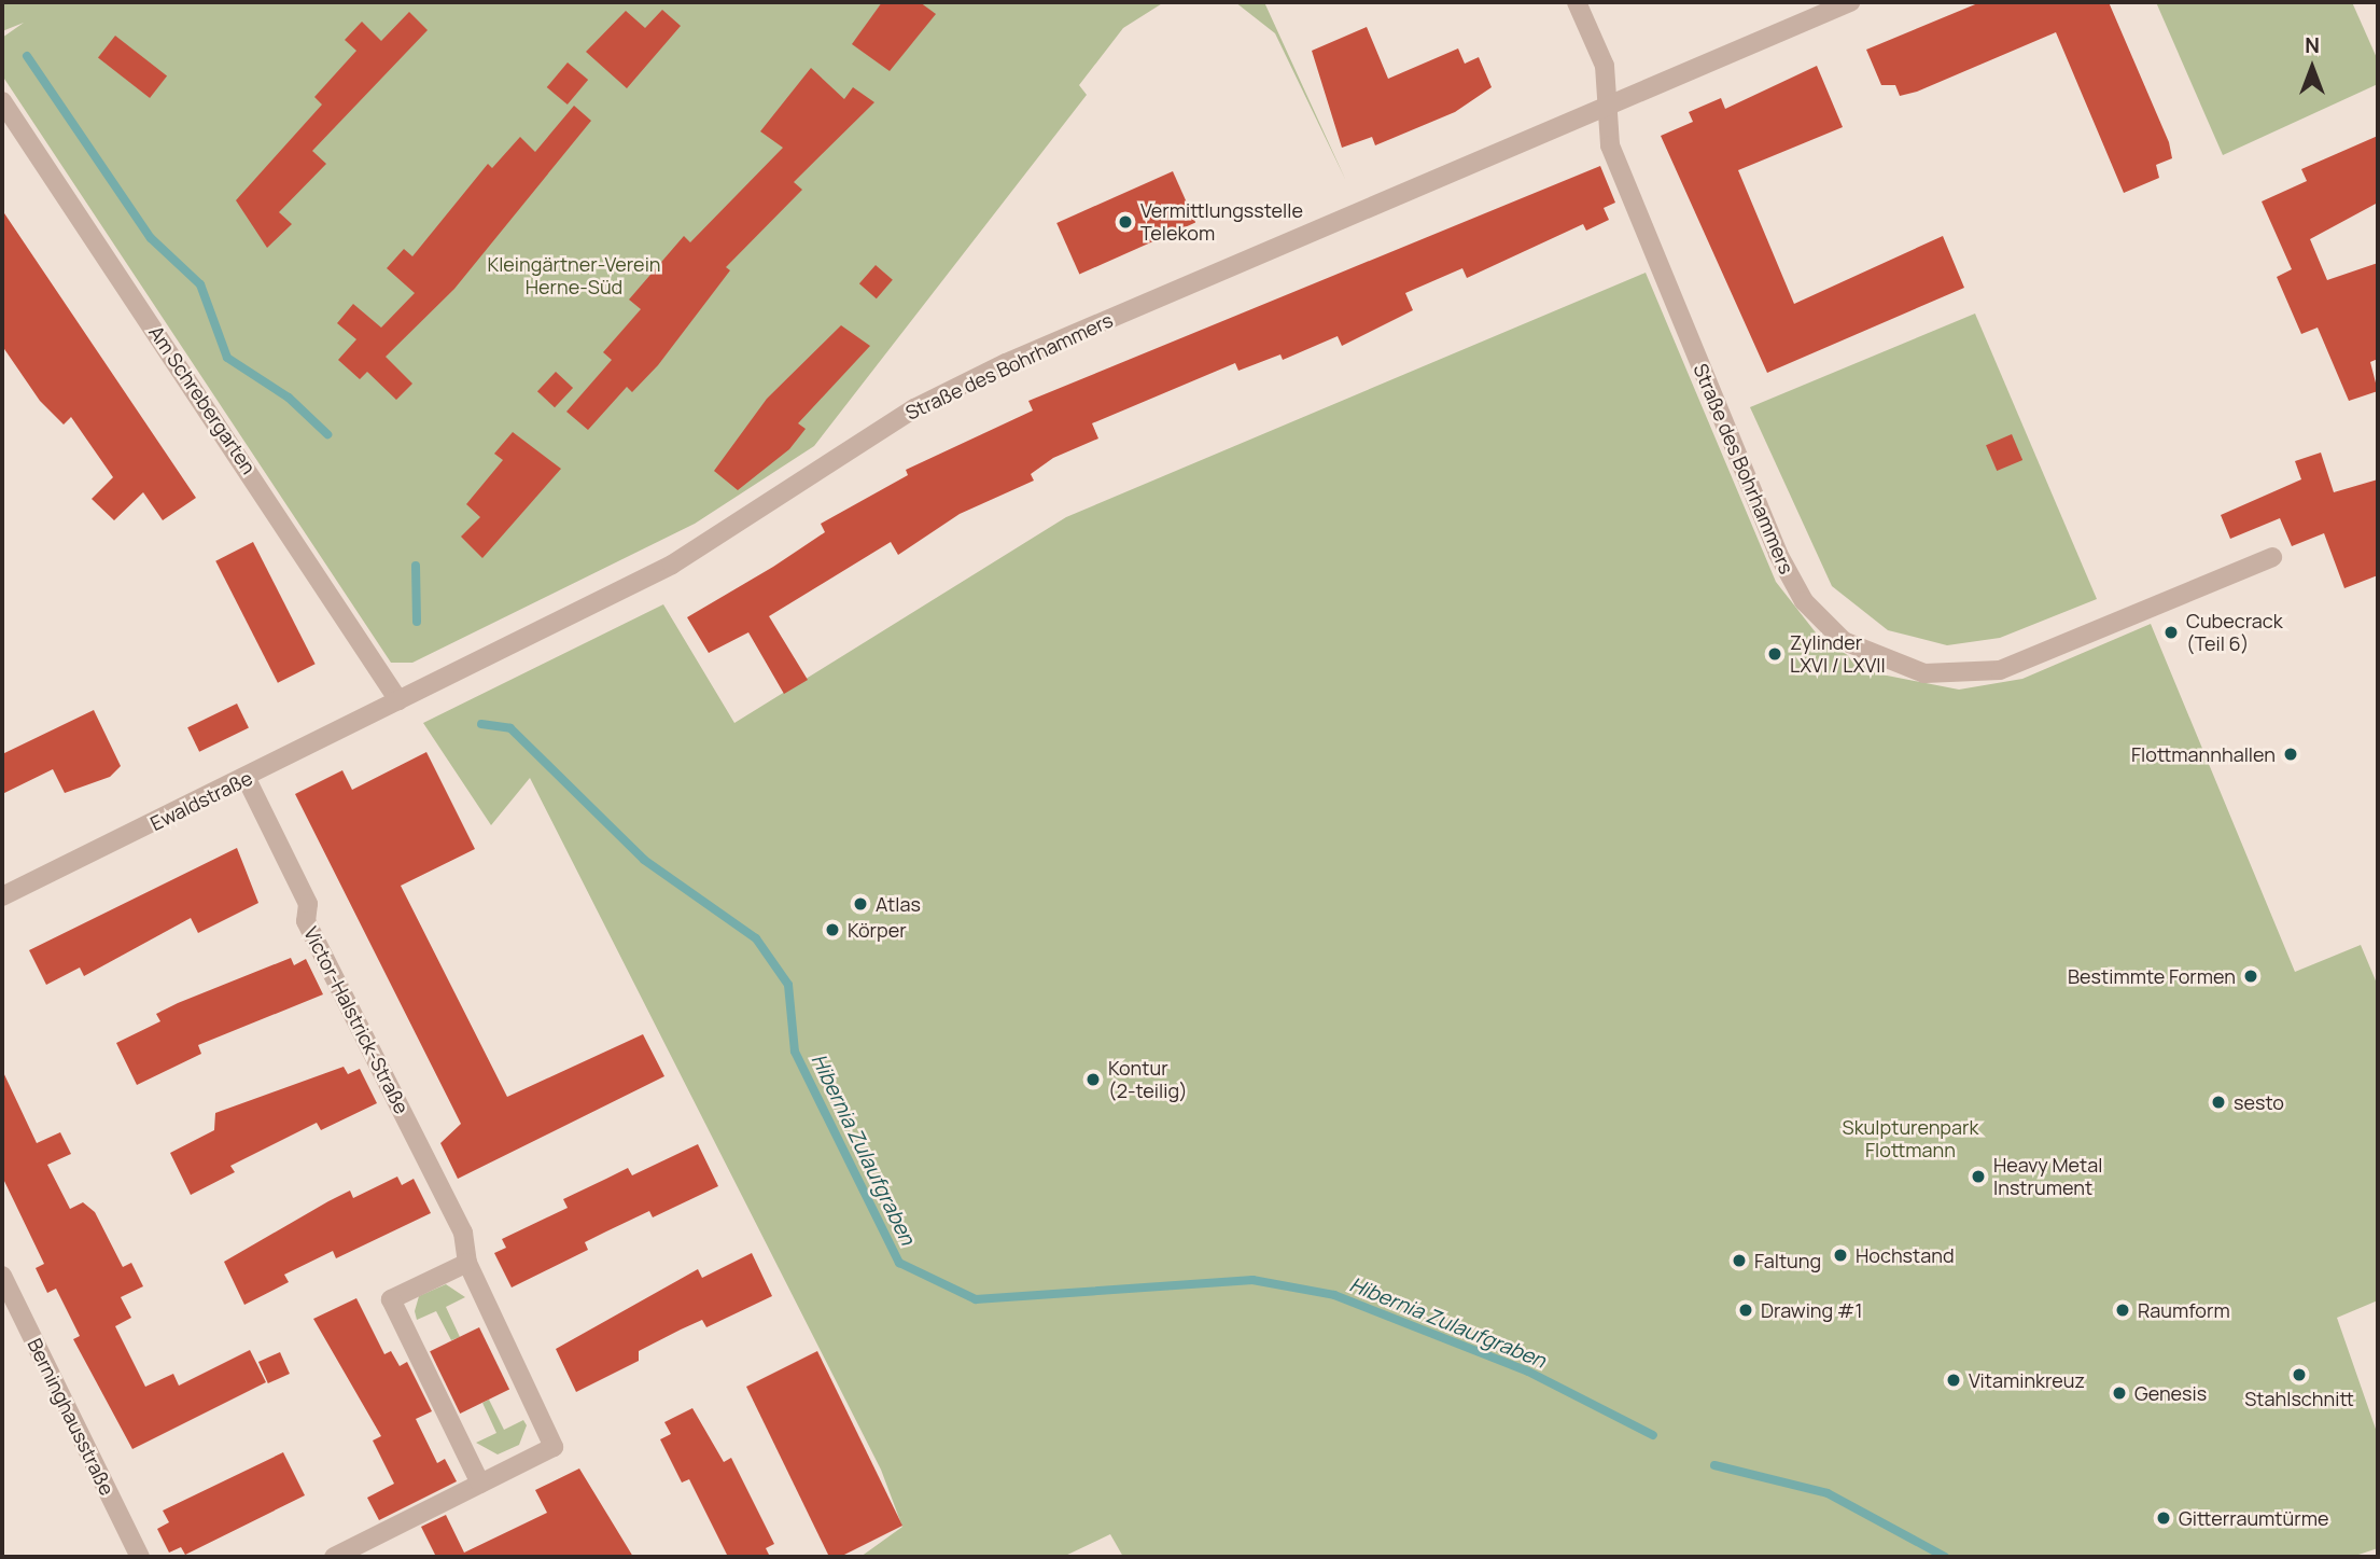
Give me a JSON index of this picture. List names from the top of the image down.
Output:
{
  "streets": {
    "street": [
      "Straße des Bohrhammers",
      "Am Schrebergarten",
      "Ewaldstraße",
      "Victor-Halstrick-Straße",
      "Berninghausstraße"
    ]
  },
  "crossings": [
    ["Straße des Bohrhammers", "Am Schrebergarten"],
    ["Straße des Bohrhammers", "Ewaldstraße"],
    ["Am Schrebergarten", "Ewaldstraße"],
    ["Ewaldstraße", "Victor-Halstrick-Straße"]
  ],
  "water": ["Hibernia Zulaufgraben"],
  "parks": ["Kleingärtner-Verein Herne-Süd", "Skulpturenpark Flottmann"],
  "places": [
    "Vermittlungsstelle Telekom",
    "Cubecrack (Teil 6)",
    "Zylinder LXVI / LXVII",
    "Flottmannhallen",
    "Atlas",
    "Körper",
    "Bestimmte Formen",
    "Kontur (2-teilig)",
    "sesto",
    "Heavy Metal Instrument",
    "Hochstand",
    "Faltung",
    "Drawing #1",
    "Raumform",
    "Stahlschnitt",
    "Vitaminkreuz",
    "Genesis",
    "Gitterraumtürme"
  ],
  "north": "top"
}
